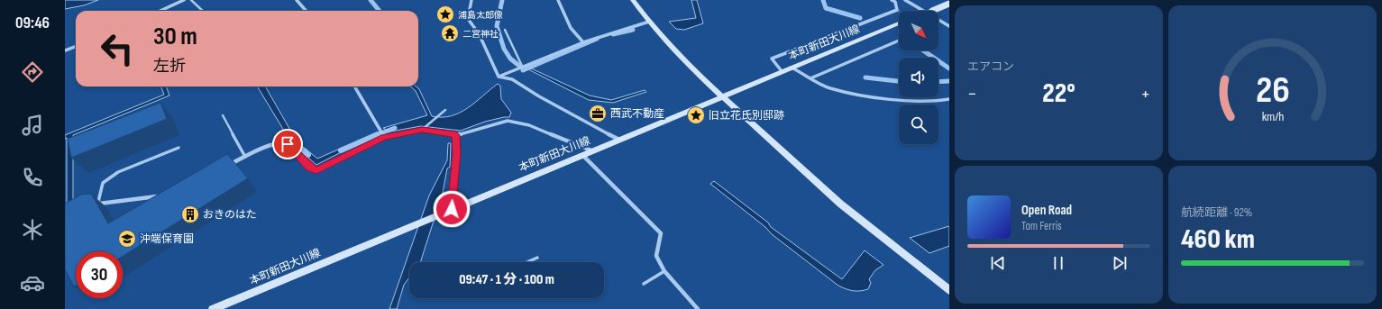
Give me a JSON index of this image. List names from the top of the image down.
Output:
{
  "streets": {
    "main road": ["本町新田大川線"]
  },
  "places": {
    "place": ["浦島太郎像", "旧立花氏別邸跡"],
    "temple": ["二宮神社"],
    "office": ["西武不動産"],
    "building": ["おきのはた"],
    "school or university": ["沖端保育園"]
  },
  "north": "bottom right",
  "page": {
    "tabs": "09:46",
    "tile": [
      "エアコン",
      ["航続距離 · 92%", "460 km"]
    ],
    "turn": ["30 m", "左折"],
    "heat": ["−", "22°", "+"],
    "song": ["Open Road", "Tom Ferris"],
    "limit": "30",
    "trip": "09:47 · 1 分 · 100 m",
    "gauge": ["26", "km/h"]
  }
}
